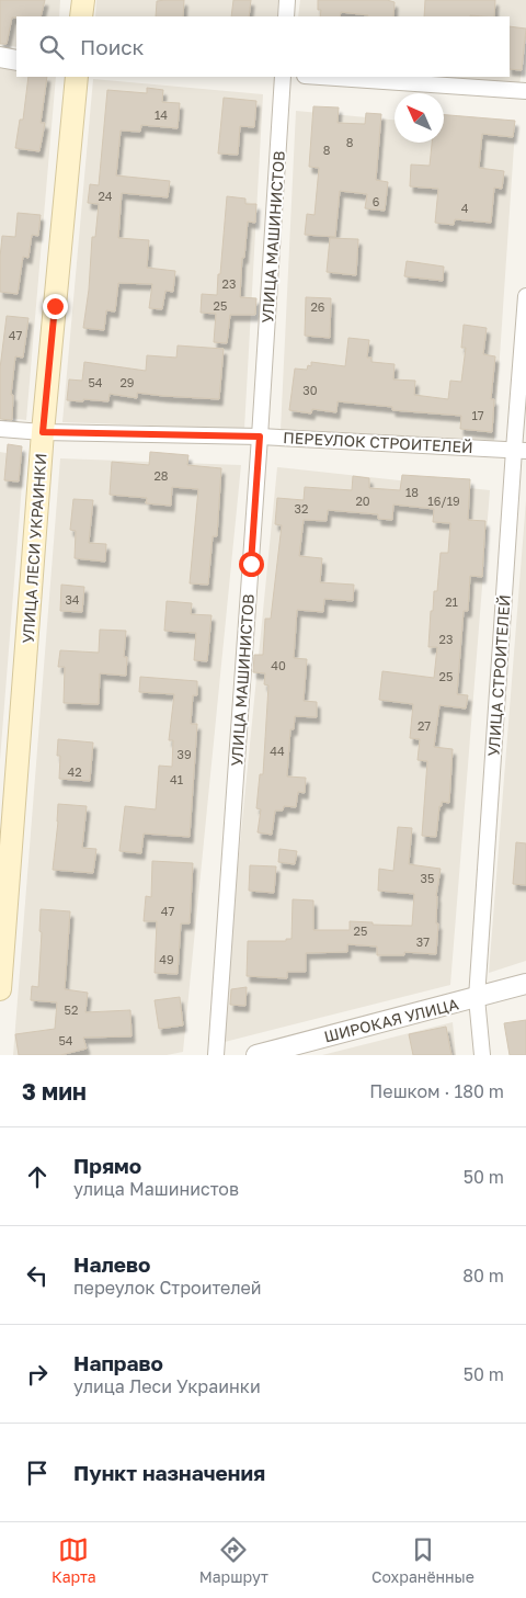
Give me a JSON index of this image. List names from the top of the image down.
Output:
{
  "streets": {
    "main road": ["УЛИЦА ЛЕСИ УКРАИНКИ"],
    "street": [
      "УЛИЦА МАШИНИСТОВ",
      "ПЕРЕУЛОК СТРОИТЕЛЕЙ",
      "УЛИЦА СТРОИТЕЛЕЙ",
      "ШИРОКАЯ УЛИЦА"
    ]
  },
  "crossings": [
    ["УЛИЦА МАШИНИСТОВ", "ПЕРЕУЛОК СТРОИТЕЛЕЙ"],
    ["ПЕРЕУЛОК СТРОИТЕЛЕЙ", "УЛИЦА ЛЕСИ УКРАИНКИ"],
    ["ПЕРЕУЛОК СТРОИТЕЛЕЙ", "УЛИЦА СТРОИТЕЛЕЙ"],
    ["УЛИЦА СТРОИТЕЛЕЙ", "ШИРОКАЯ УЛИЦА"]
  ],
  "house_numbers": [
    "14",
    "8",
    "8",
    "24",
    "6",
    "4",
    "23",
    "25",
    "26",
    "47",
    "54",
    "29",
    "30",
    "17",
    "28",
    "18",
    "20",
    "16/19",
    "32",
    "34",
    "21",
    "23",
    "40",
    "25",
    "27",
    "44",
    "39",
    "42",
    "41",
    "35",
    "47",
    "25",
    "37",
    "49",
    "52",
    "54"
  ],
  "north": "top left",
  "page": {
    "search": "Поиск",
    "heading": ["3 мин", "Пешком · 180 m"],
    "list": [
      ["Прямо", "улица Машинистов", "50 m"],
      ["Налево", "переулок Строителей", "80 m"],
      ["Направо", "улица Леси Украинки", "50 m"],
      "Пункт назначения"
    ],
    "nav": ["Карта", "Маршрут", "Сохранённые"]
  }
}
